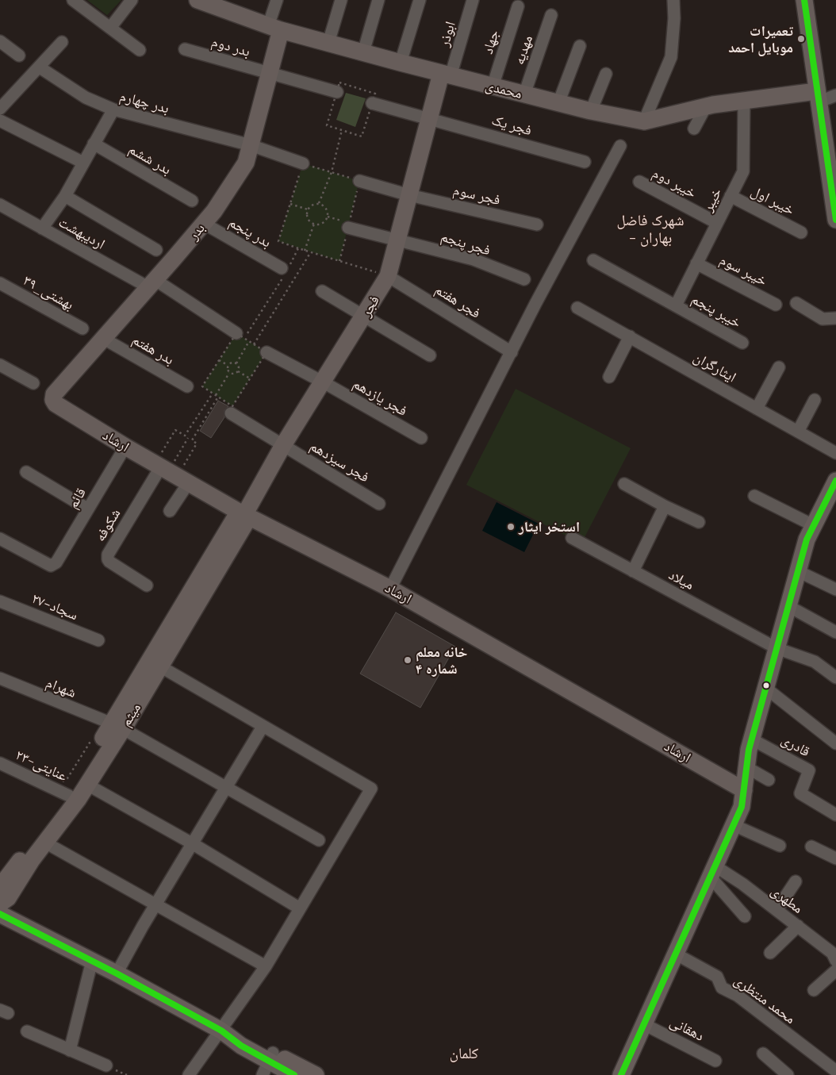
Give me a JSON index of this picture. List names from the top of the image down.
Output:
{
  "streets": {
    "street": [
      "ابوذر",
      "جهاد",
      "بدر دوم",
      "مهدیه",
      "محمدی",
      "بدر چهارم",
      "فجر یک",
      "بدر ششم",
      "خیبر دوم",
      "فجر سوم",
      "خیبر",
      "خیبر اول",
      "بدر",
      "بدر پنجم",
      "اردیبهشت",
      "فجر پنجم",
      "خیبر سوم",
      "۳۹_بهشتی",
      "فجر هفتم",
      "فجر",
      "خیبر پنجم",
      "بدر هفتم",
      "ایثارگران",
      "فجر یازدهم",
      "ارشاد",
      "فجر سیزدهم",
      "قائم",
      "شکوفه",
      "میلاد",
      "۲۷-سجاد",
      "شهرام",
      "میثم",
      "قادری",
      "۲۳-عنایتی",
      "مطهری",
      "محمد منتظری",
      "دهقانی"
    ]
  },
  "crossings": [
    ["ابوذر", "محمدی"],
    ["ابوذر", "فجر"],
    ["جهاد", "محمدی"],
    ["بدر دوم", "بدر"],
    ["مهدیه", "محمدی"],
    ["محمدی", "خیبر"],
    ["محمدی", "بدر"],
    ["محمدی", "فجر"],
    ["بدر چهارم", "بدر"],
    ["فجر یک", "فجر"],
    ["خیبر دوم", "خیبر"],
    ["فجر سوم", "فجر"],
    ["خیبر", "خیبر اول"],
    ["خیبر", "خیبر سوم"],
    ["خیبر", "خیبر پنجم"],
    ["بدر", "بدر پنجم"],
    ["بدر", "اردیبهشت"],
    ["بدر", "بدر هفتم"],
    ["بدر", "ارشاد"],
    ["فجر پنجم", "فجر"],
    ["فجر هفتم", "فجر"],
    ["فجر", "فجر یازدهم"],
    ["فجر", "ارشاد"],
    ["فجر", "فجر سیزدهم"],
    ["فجر", "میثم"],
    ["ارشاد", "قائم"],
    ["ارشاد", "شکوفه"],
    ["ارشاد", "میثم"],
    ["شهرام", "میثم"],
    ["میثم", "۲۳-عنایتی"]
  ],
  "districts": ["شهرک فاضل - بهاران", "کلمان"],
  "places": ["تعمیرات موبایل احمد", "استخر ایثار", "خانه معلم شماره ۴"]
}
